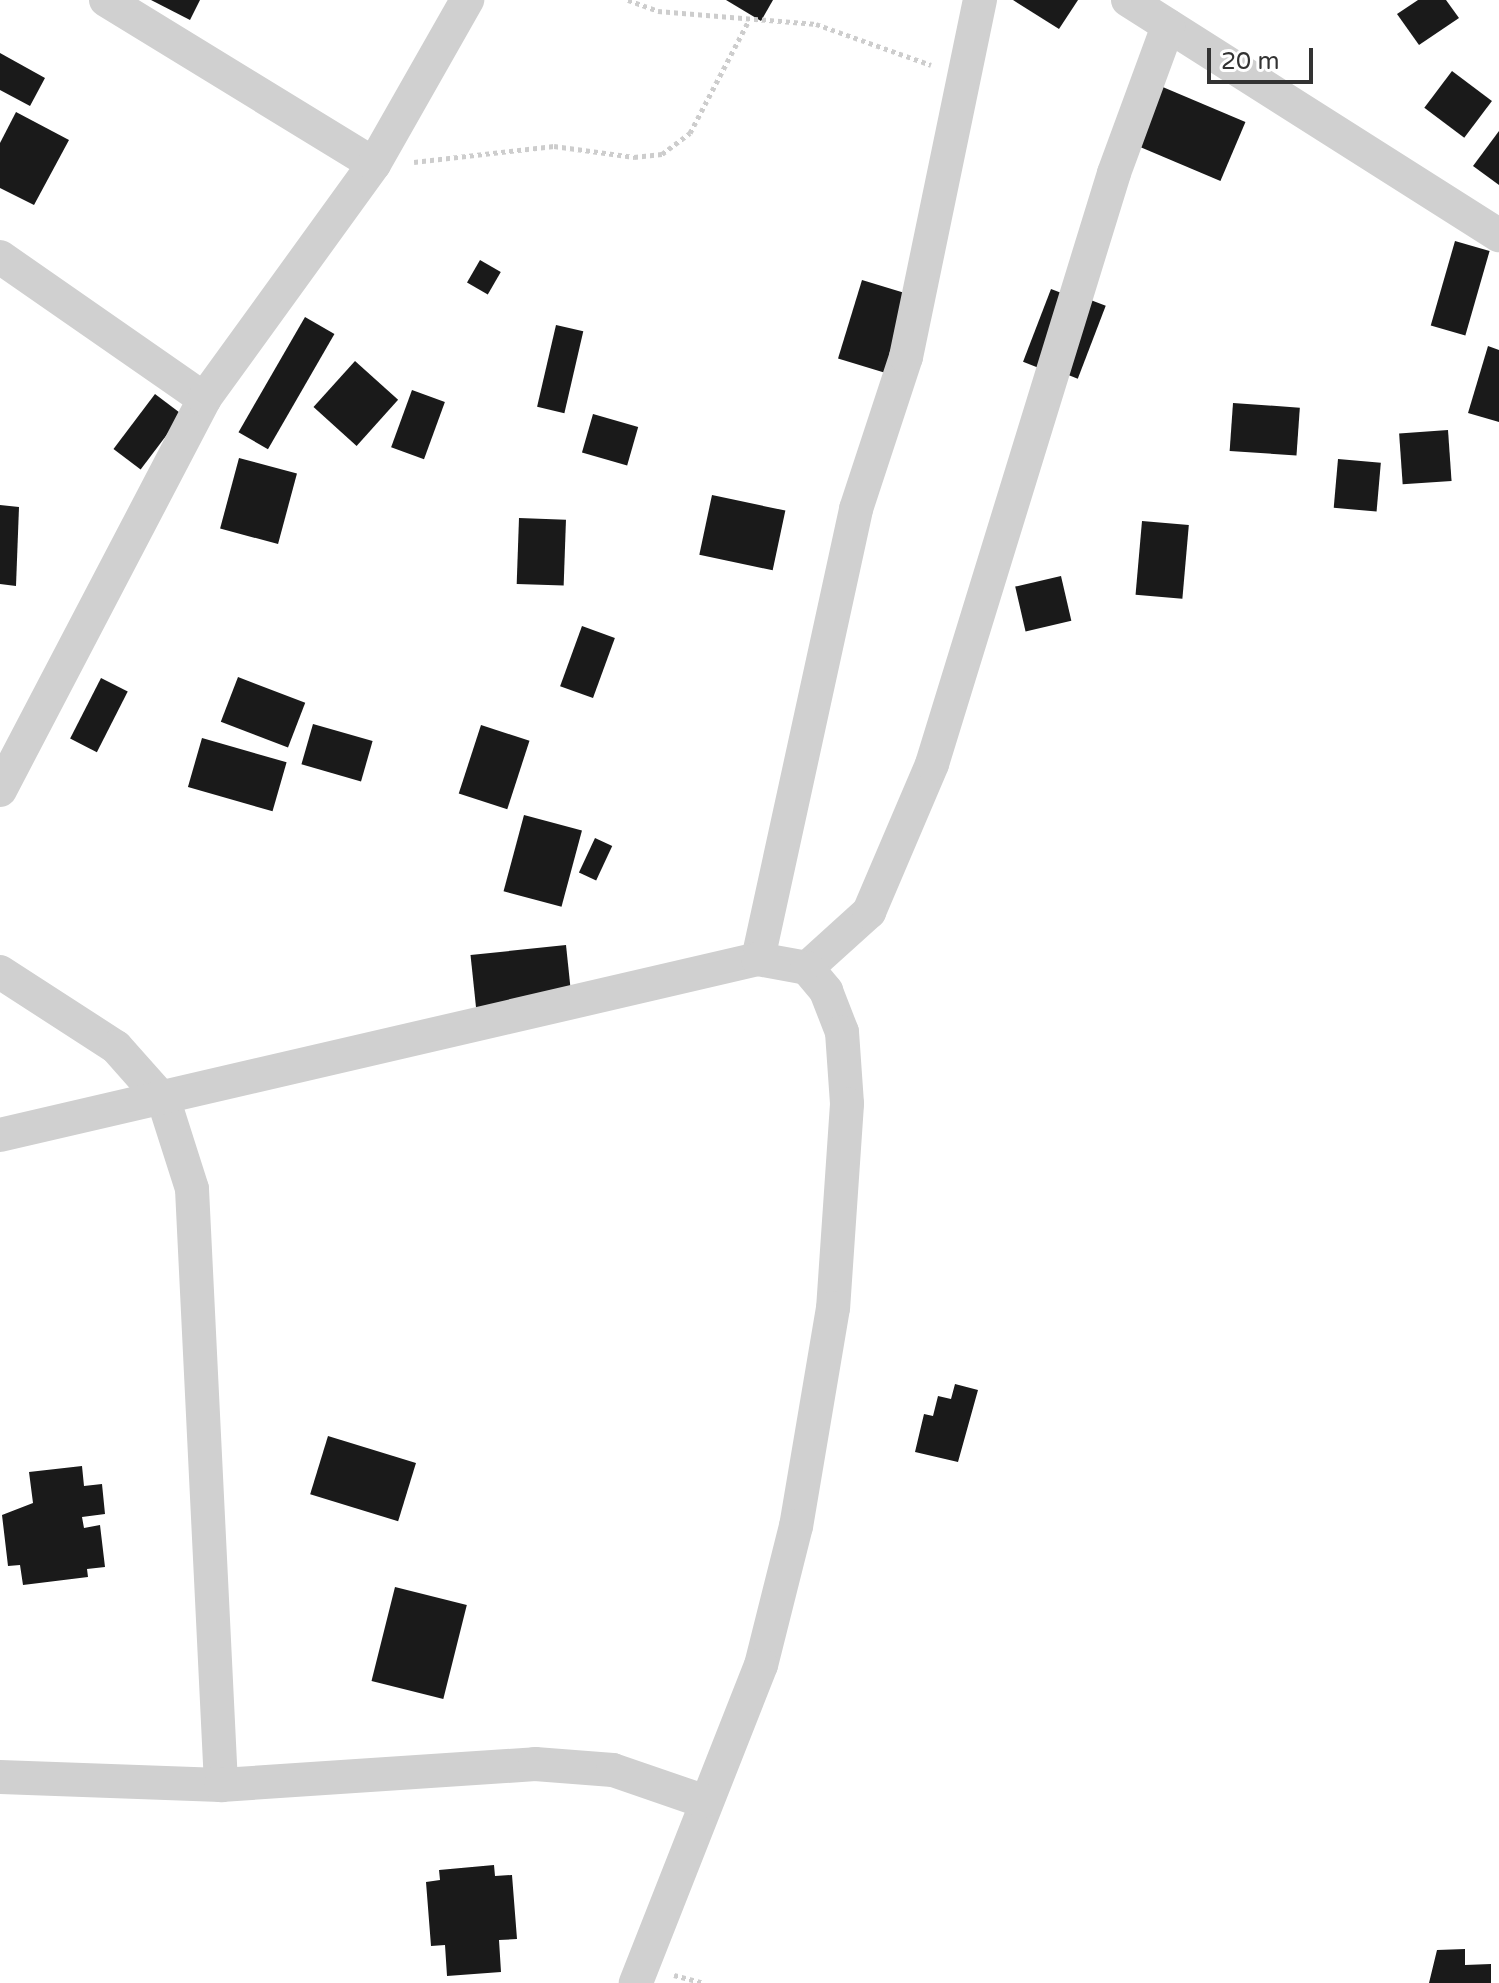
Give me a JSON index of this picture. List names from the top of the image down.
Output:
{
  "scale_bar": "20 m"
}
